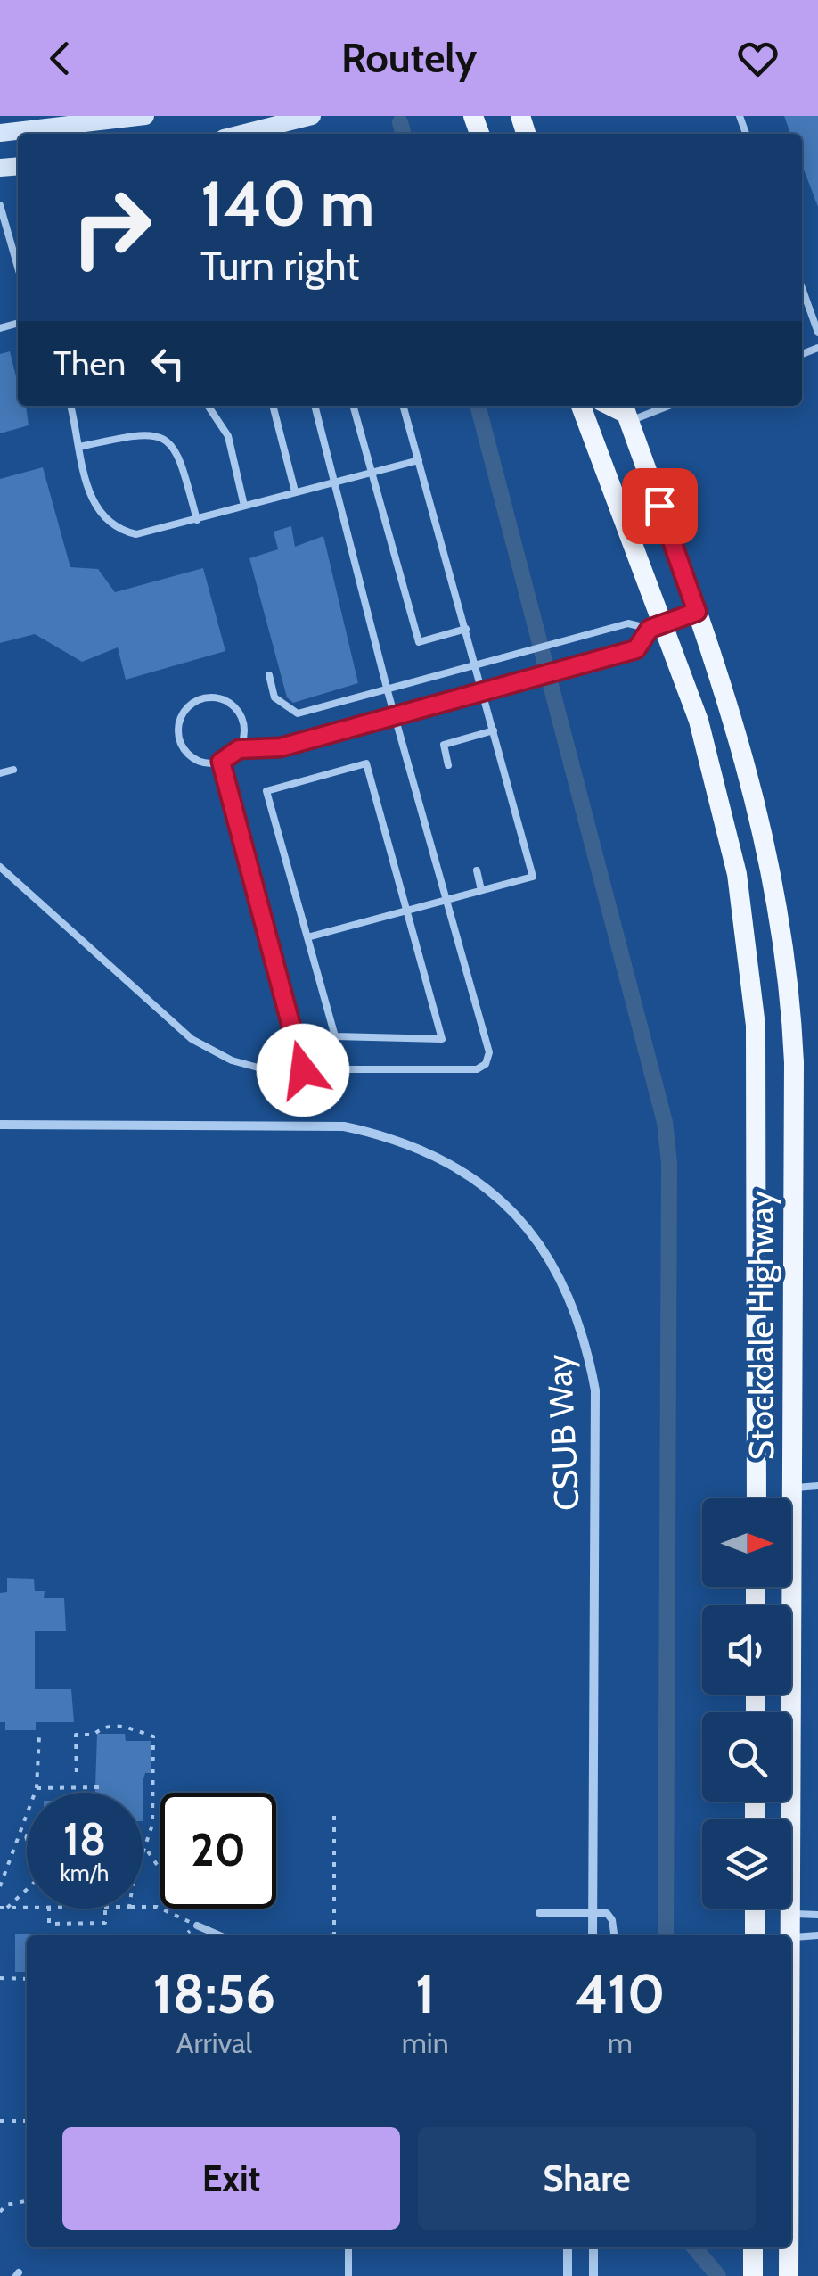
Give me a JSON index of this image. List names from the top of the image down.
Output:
{
  "streets": {
    "main road": ["Stockdale Highway"],
    "street": ["CSUB Way"]
  },
  "north": "right",
  "page": {
    "header": "Routely",
    "turn": ["140 m", "Turn right"],
    "then": "Then",
    "speed": "18 km/h",
    "limit": "20",
    "eta": [
      "18:56",
      "Arrival",
      "1",
      "min",
      "410",
      "m"
    ],
    "buttons": ["Exit", "Share"]
  }
}
